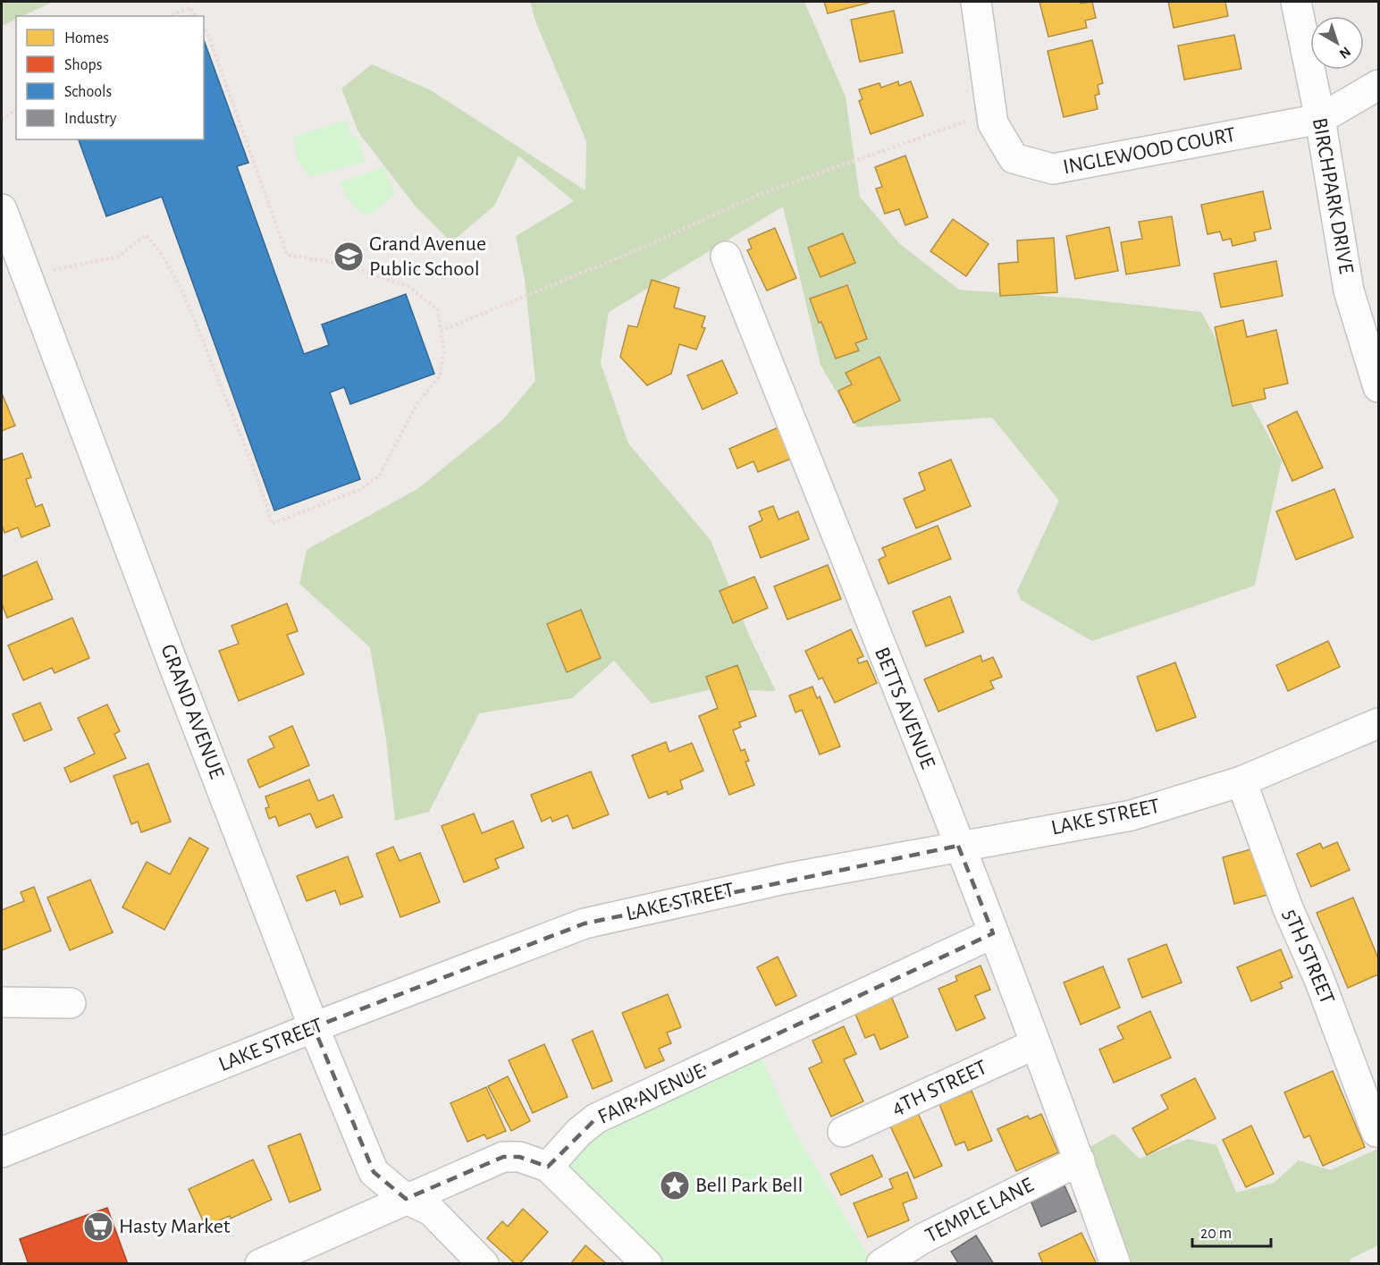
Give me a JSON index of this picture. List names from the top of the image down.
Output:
{
  "streets": {
    "street": [
      "INGLEWOOD COURT",
      "BIRCHPARK DRIVE",
      "BETTS AVENUE",
      "GRAND AVENUE",
      "LAKE STREET",
      "5TH STREET",
      "4TH STREET",
      "FAIR AVENUE",
      "TEMPLE LANE"
    ]
  },
  "crossings": [
    ["INGLEWOOD COURT", "BIRCHPARK DRIVE"],
    ["BETTS AVENUE", "LAKE STREET"],
    ["BETTS AVENUE", "4TH STREET"],
    ["BETTS AVENUE", "FAIR AVENUE"],
    ["BETTS AVENUE", "TEMPLE LANE"],
    ["GRAND AVENUE", "LAKE STREET"],
    ["LAKE STREET", "5TH STREET"]
  ],
  "places": {
    "school or university": ["Grand Avenue Public School"],
    "place": ["Bell Park Bell"],
    "supermarket": ["Hasty Market"]
  },
  "legend": [
    "Homes",
    "Shops",
    "Schools",
    "Industry"
  ],
  "scale_bar": "20 m",
  "north": "bottom right"
}
